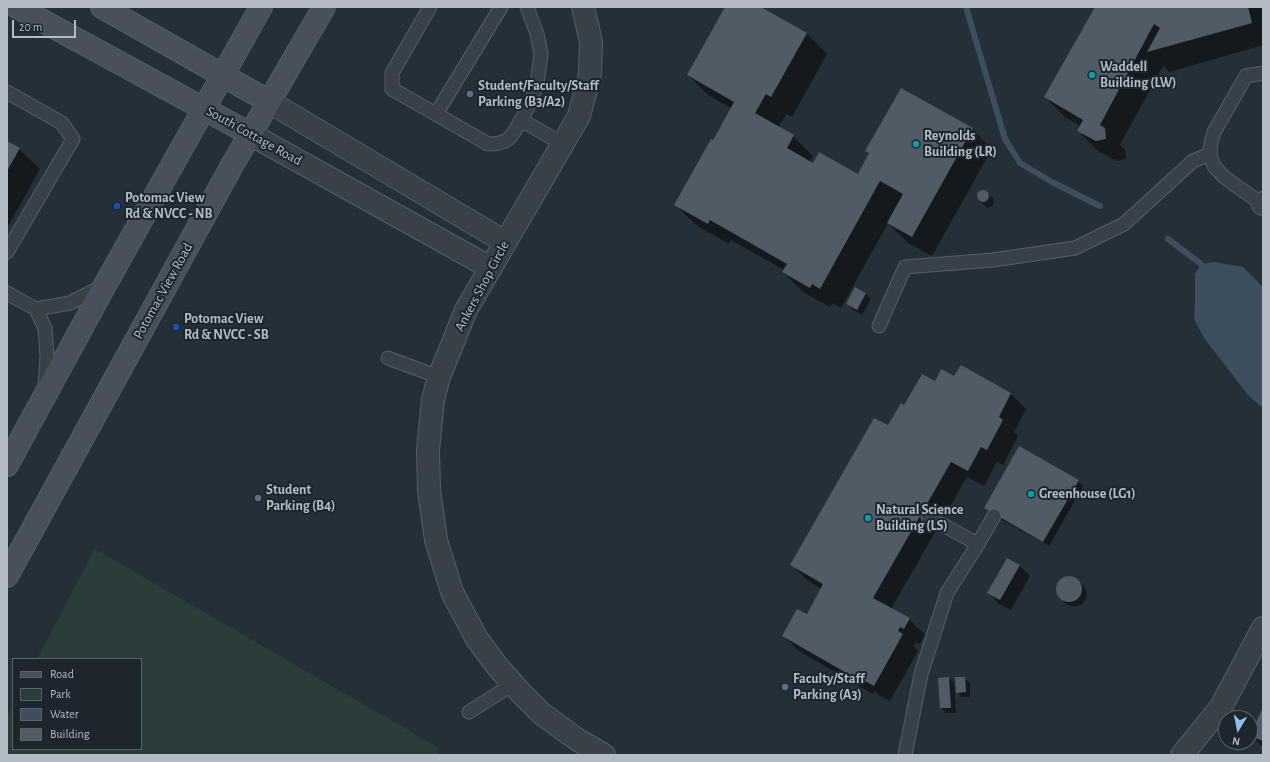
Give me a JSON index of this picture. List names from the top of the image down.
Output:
{
  "streets": {
    "main road": ["South Cottage Road", "Potomac View Road"],
    "street": ["Ankers Shop Circle"]
  },
  "crossings": [
    ["South Cottage Road", "Ankers Shop Circle"],
    ["South Cottage Road", "Potomac View Road"]
  ],
  "places": [
    "Waddell Building (LW)",
    "Student/Faculty/Staff Parking (B3/A2)",
    "Reynolds Building (LR)",
    "Potomac View Rd & NVCC - NB",
    "Potomac View Rd & NVCC - SB",
    "Greenhouse (LG1)",
    "Student Parking (B4)",
    "Natural Science Building (LS)",
    "Faculty/Staff Parking (A3)"
  ],
  "legend": [
    "Road",
    "Park",
    "Water",
    "Building"
  ],
  "scale_bar": "20 m",
  "north": "bottom"
}
